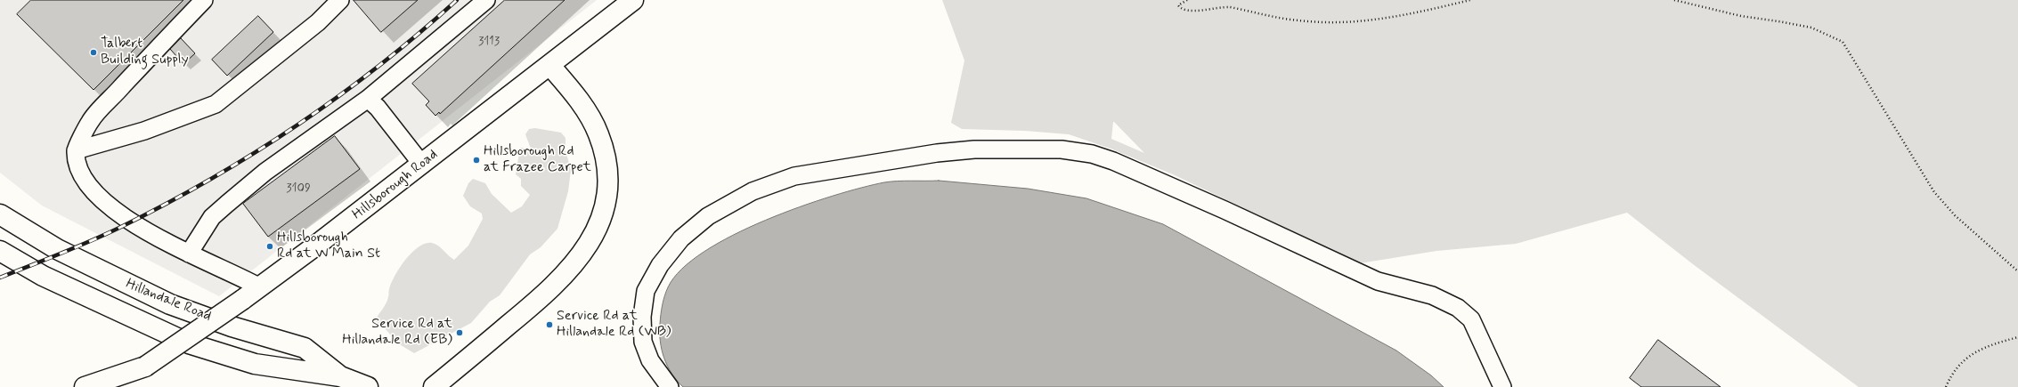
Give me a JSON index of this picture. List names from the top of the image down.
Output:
{
  "streets": {
    "main road": ["Hillsborough Road", "Hillandale Road"]
  },
  "places": [
    "Talbert Building Supply",
    "Hillsborough Rd at Frazee Carpet",
    "Hillsborough Rd at W Main St",
    "Service Rd at Hillandale Rd (WB)",
    "Service Rd at Hillandale Rd (EB)"
  ],
  "house_numbers": ["3113", "3109"]
}
